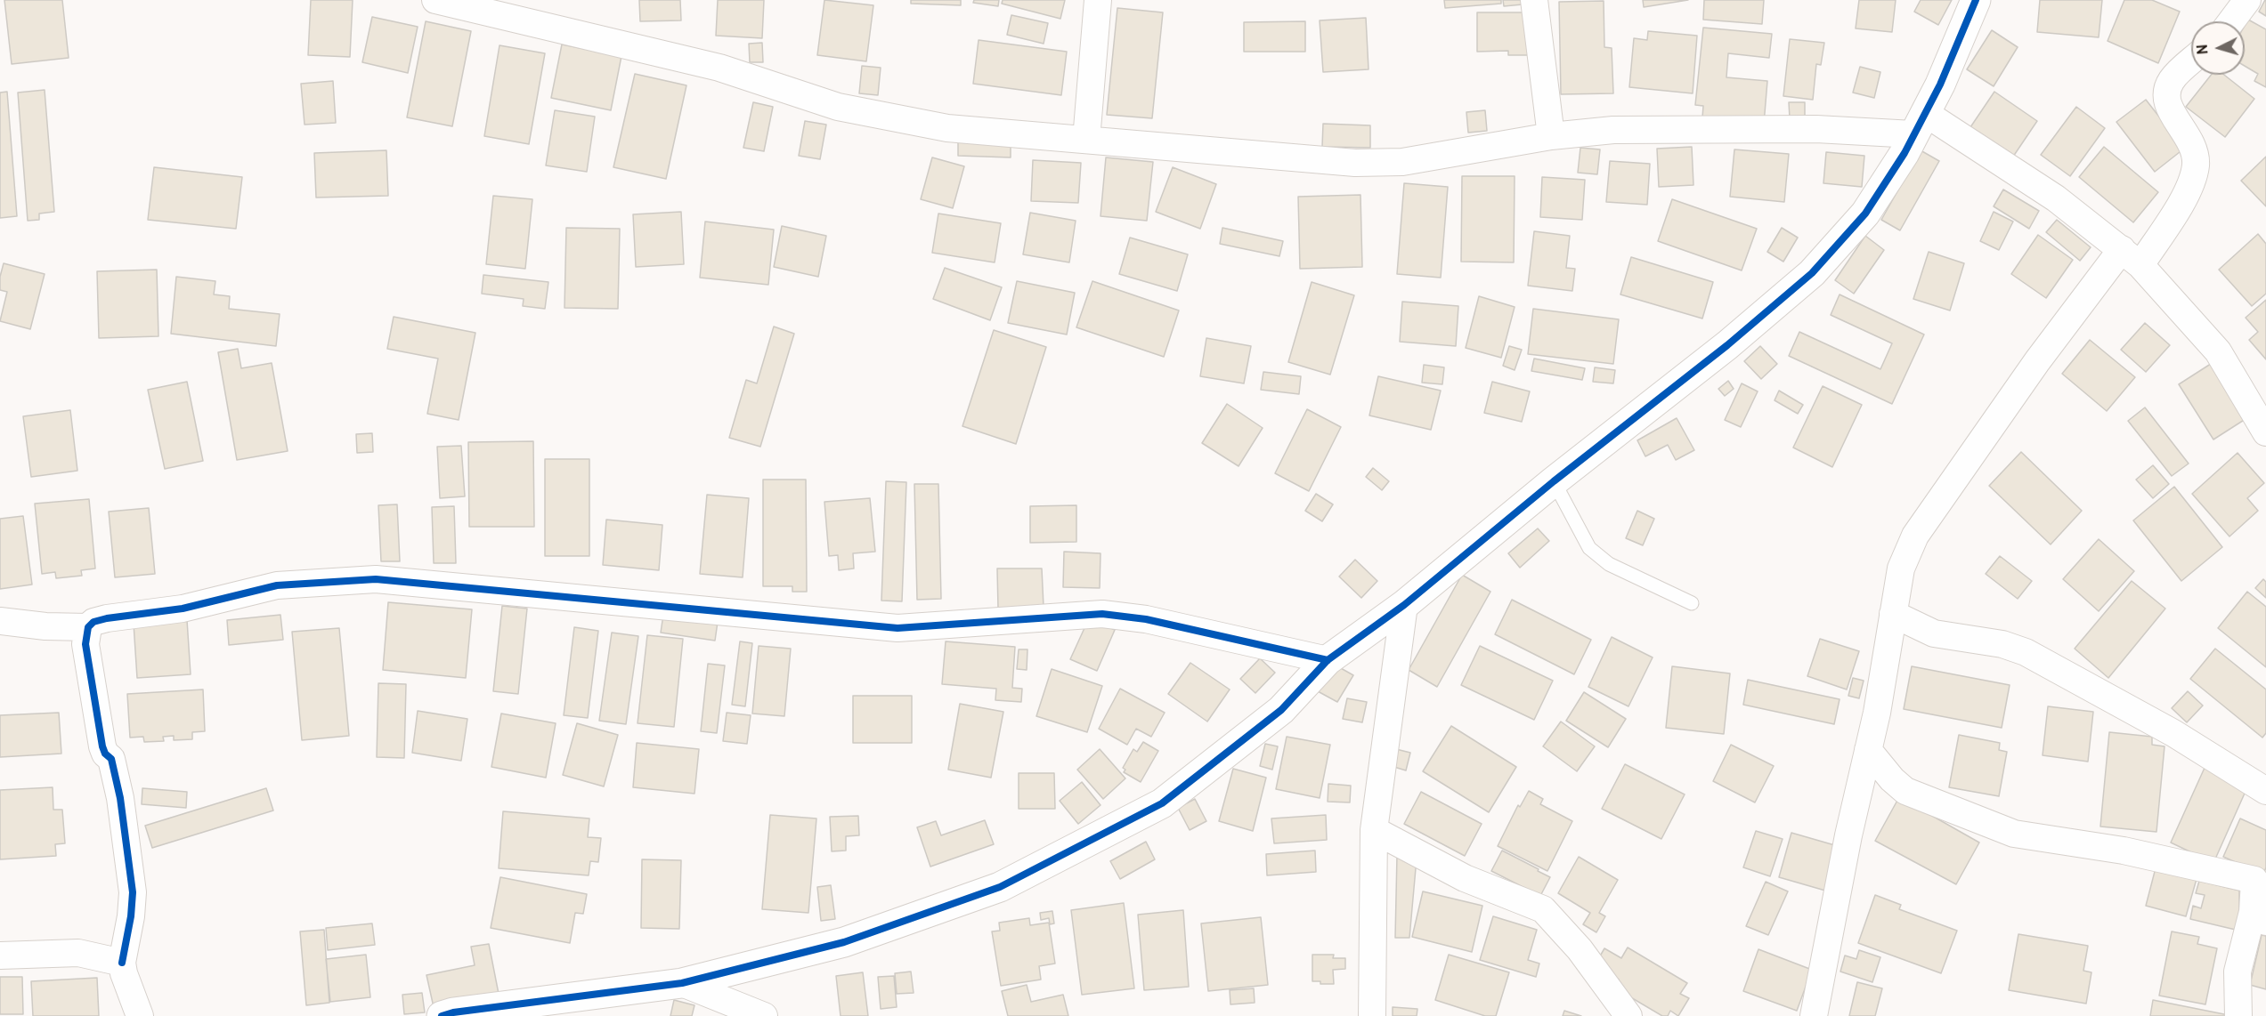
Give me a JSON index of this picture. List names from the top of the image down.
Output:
{
  "north": "left"
}
